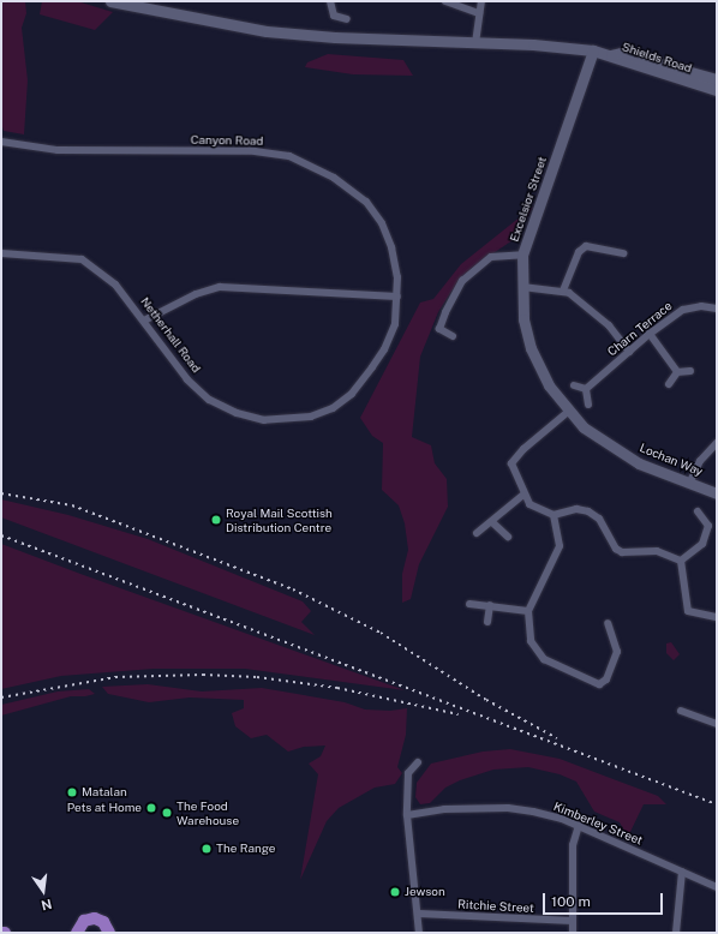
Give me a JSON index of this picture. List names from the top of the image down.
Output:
{
  "streets": {
    "main road": ["Shields Road", "Excelsior Street", "Lochan Way"],
    "street": [
      "Canyon Road",
      "Charn Terrace",
      "Netherhall Road",
      "Kimberley Street",
      "Ritchie Street"
    ]
  },
  "crossings": [
    ["Canyon Road", "Netherhall Road"],
    ["Excelsior Street", "Lochan Way"]
  ],
  "places": [
    "Royal Mail Scottish Distribution Centre",
    "Matalan",
    "Pets at Home",
    "The Food Warehouse",
    "The Range",
    "Jewson"
  ],
  "scale_bar": "100 m",
  "north": "bottom"
}
